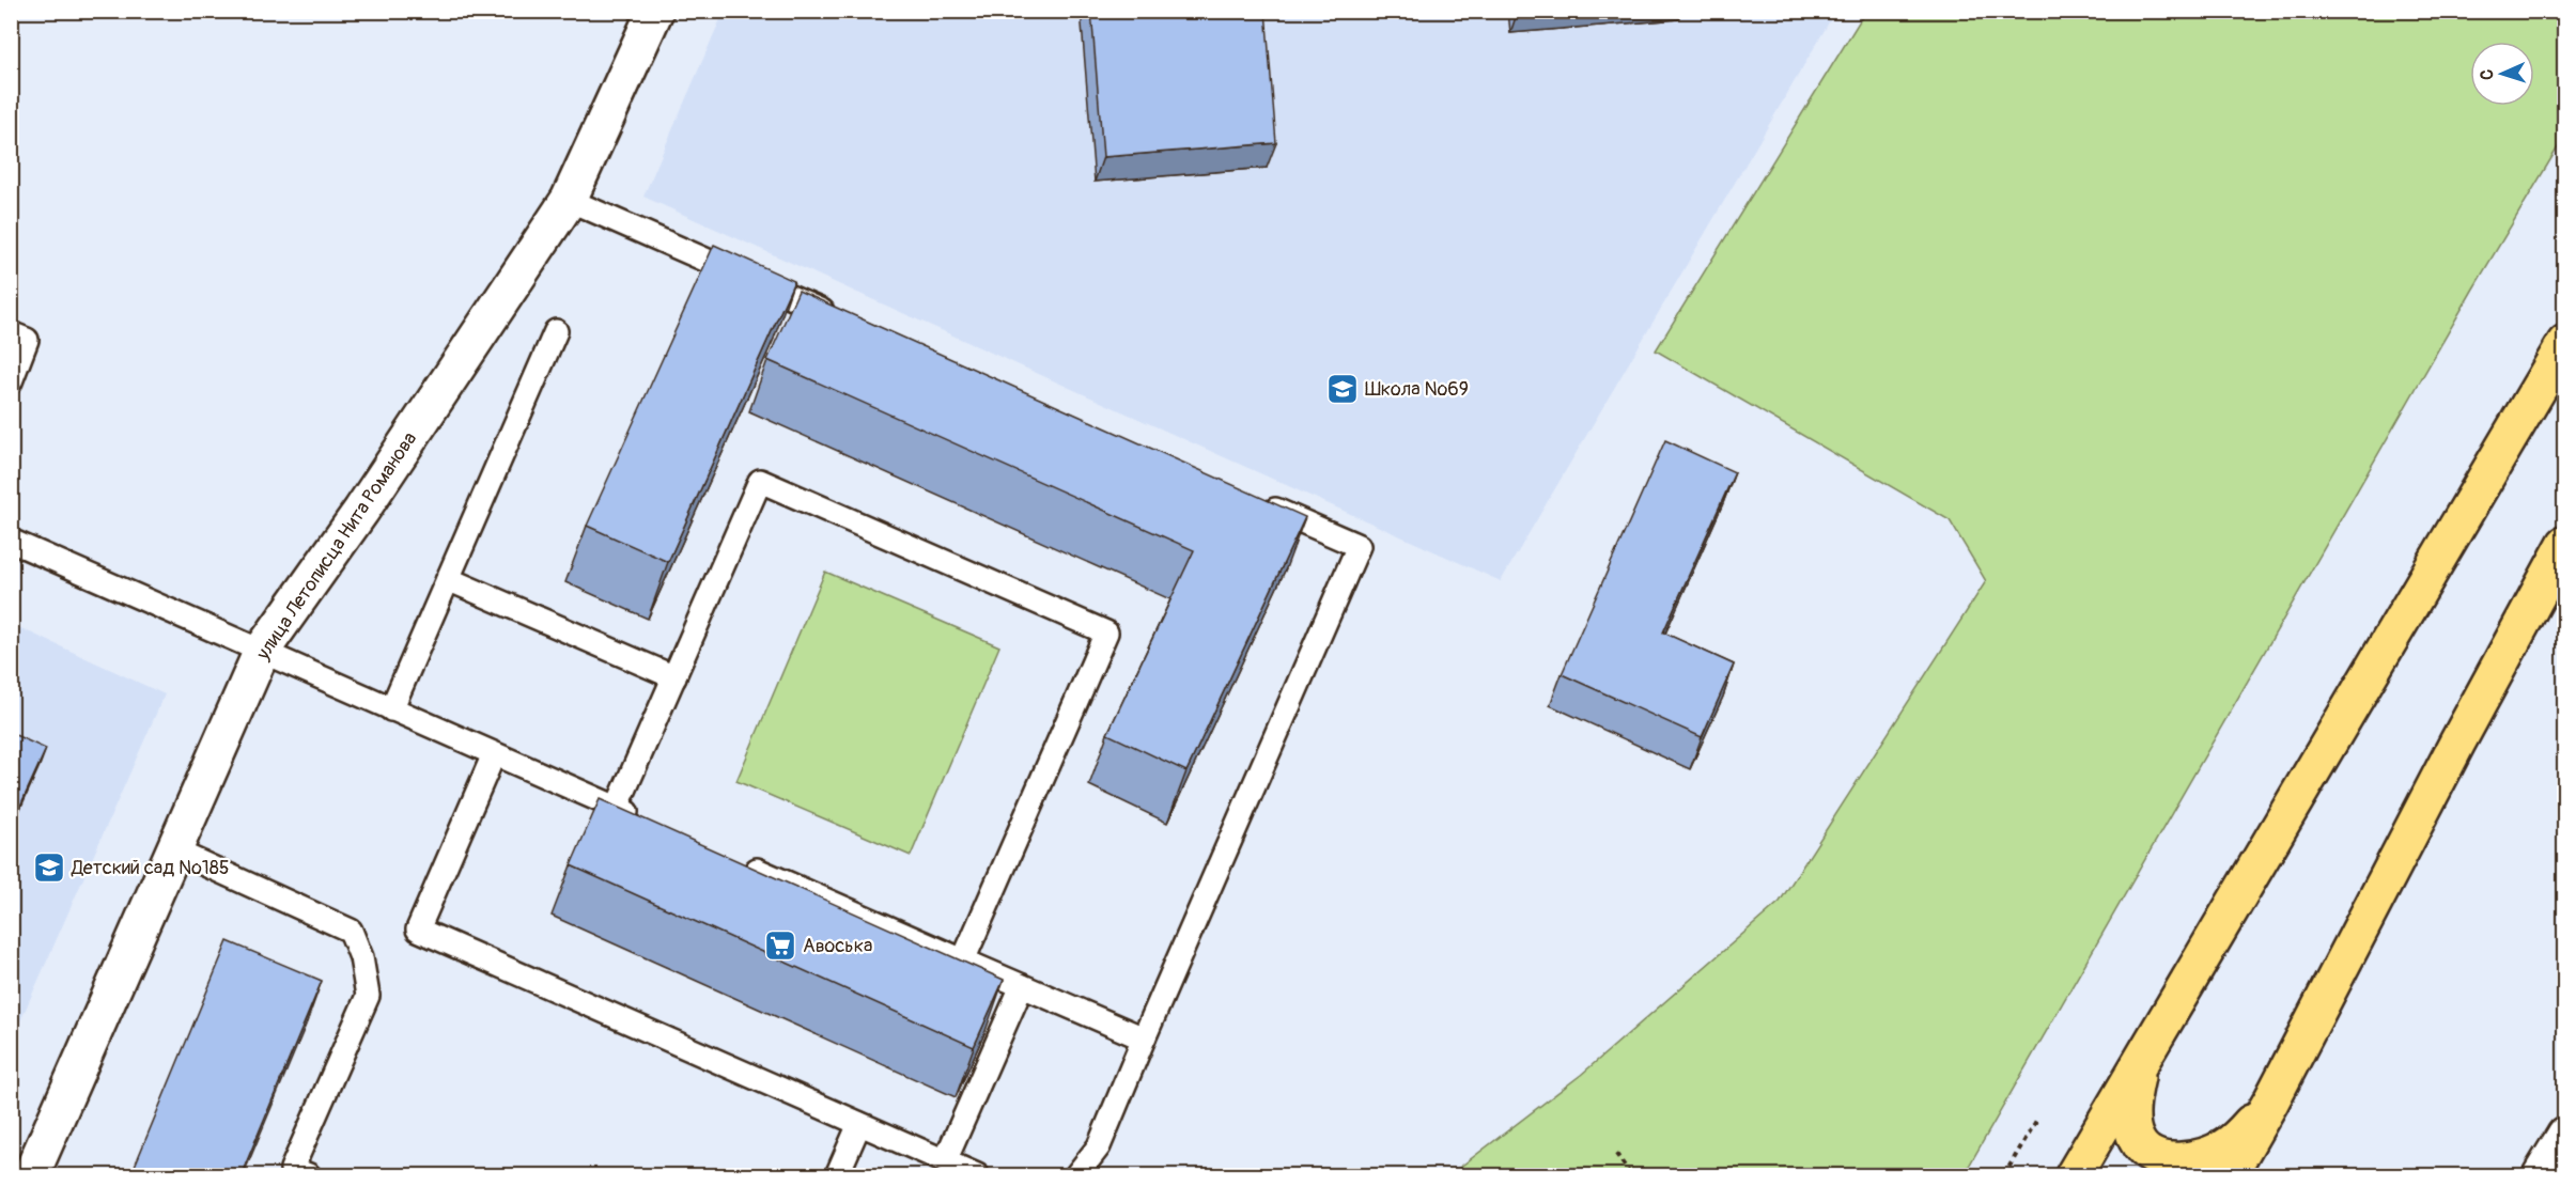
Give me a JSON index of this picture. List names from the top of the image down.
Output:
{
  "streets": {
    "street": ["улица Летописца Нита Романова"]
  },
  "places": {
    "school or university": ["Школа №69", "Детский сад №185"],
    "supermarket": ["Авоська"]
  },
  "north": "left"
}
